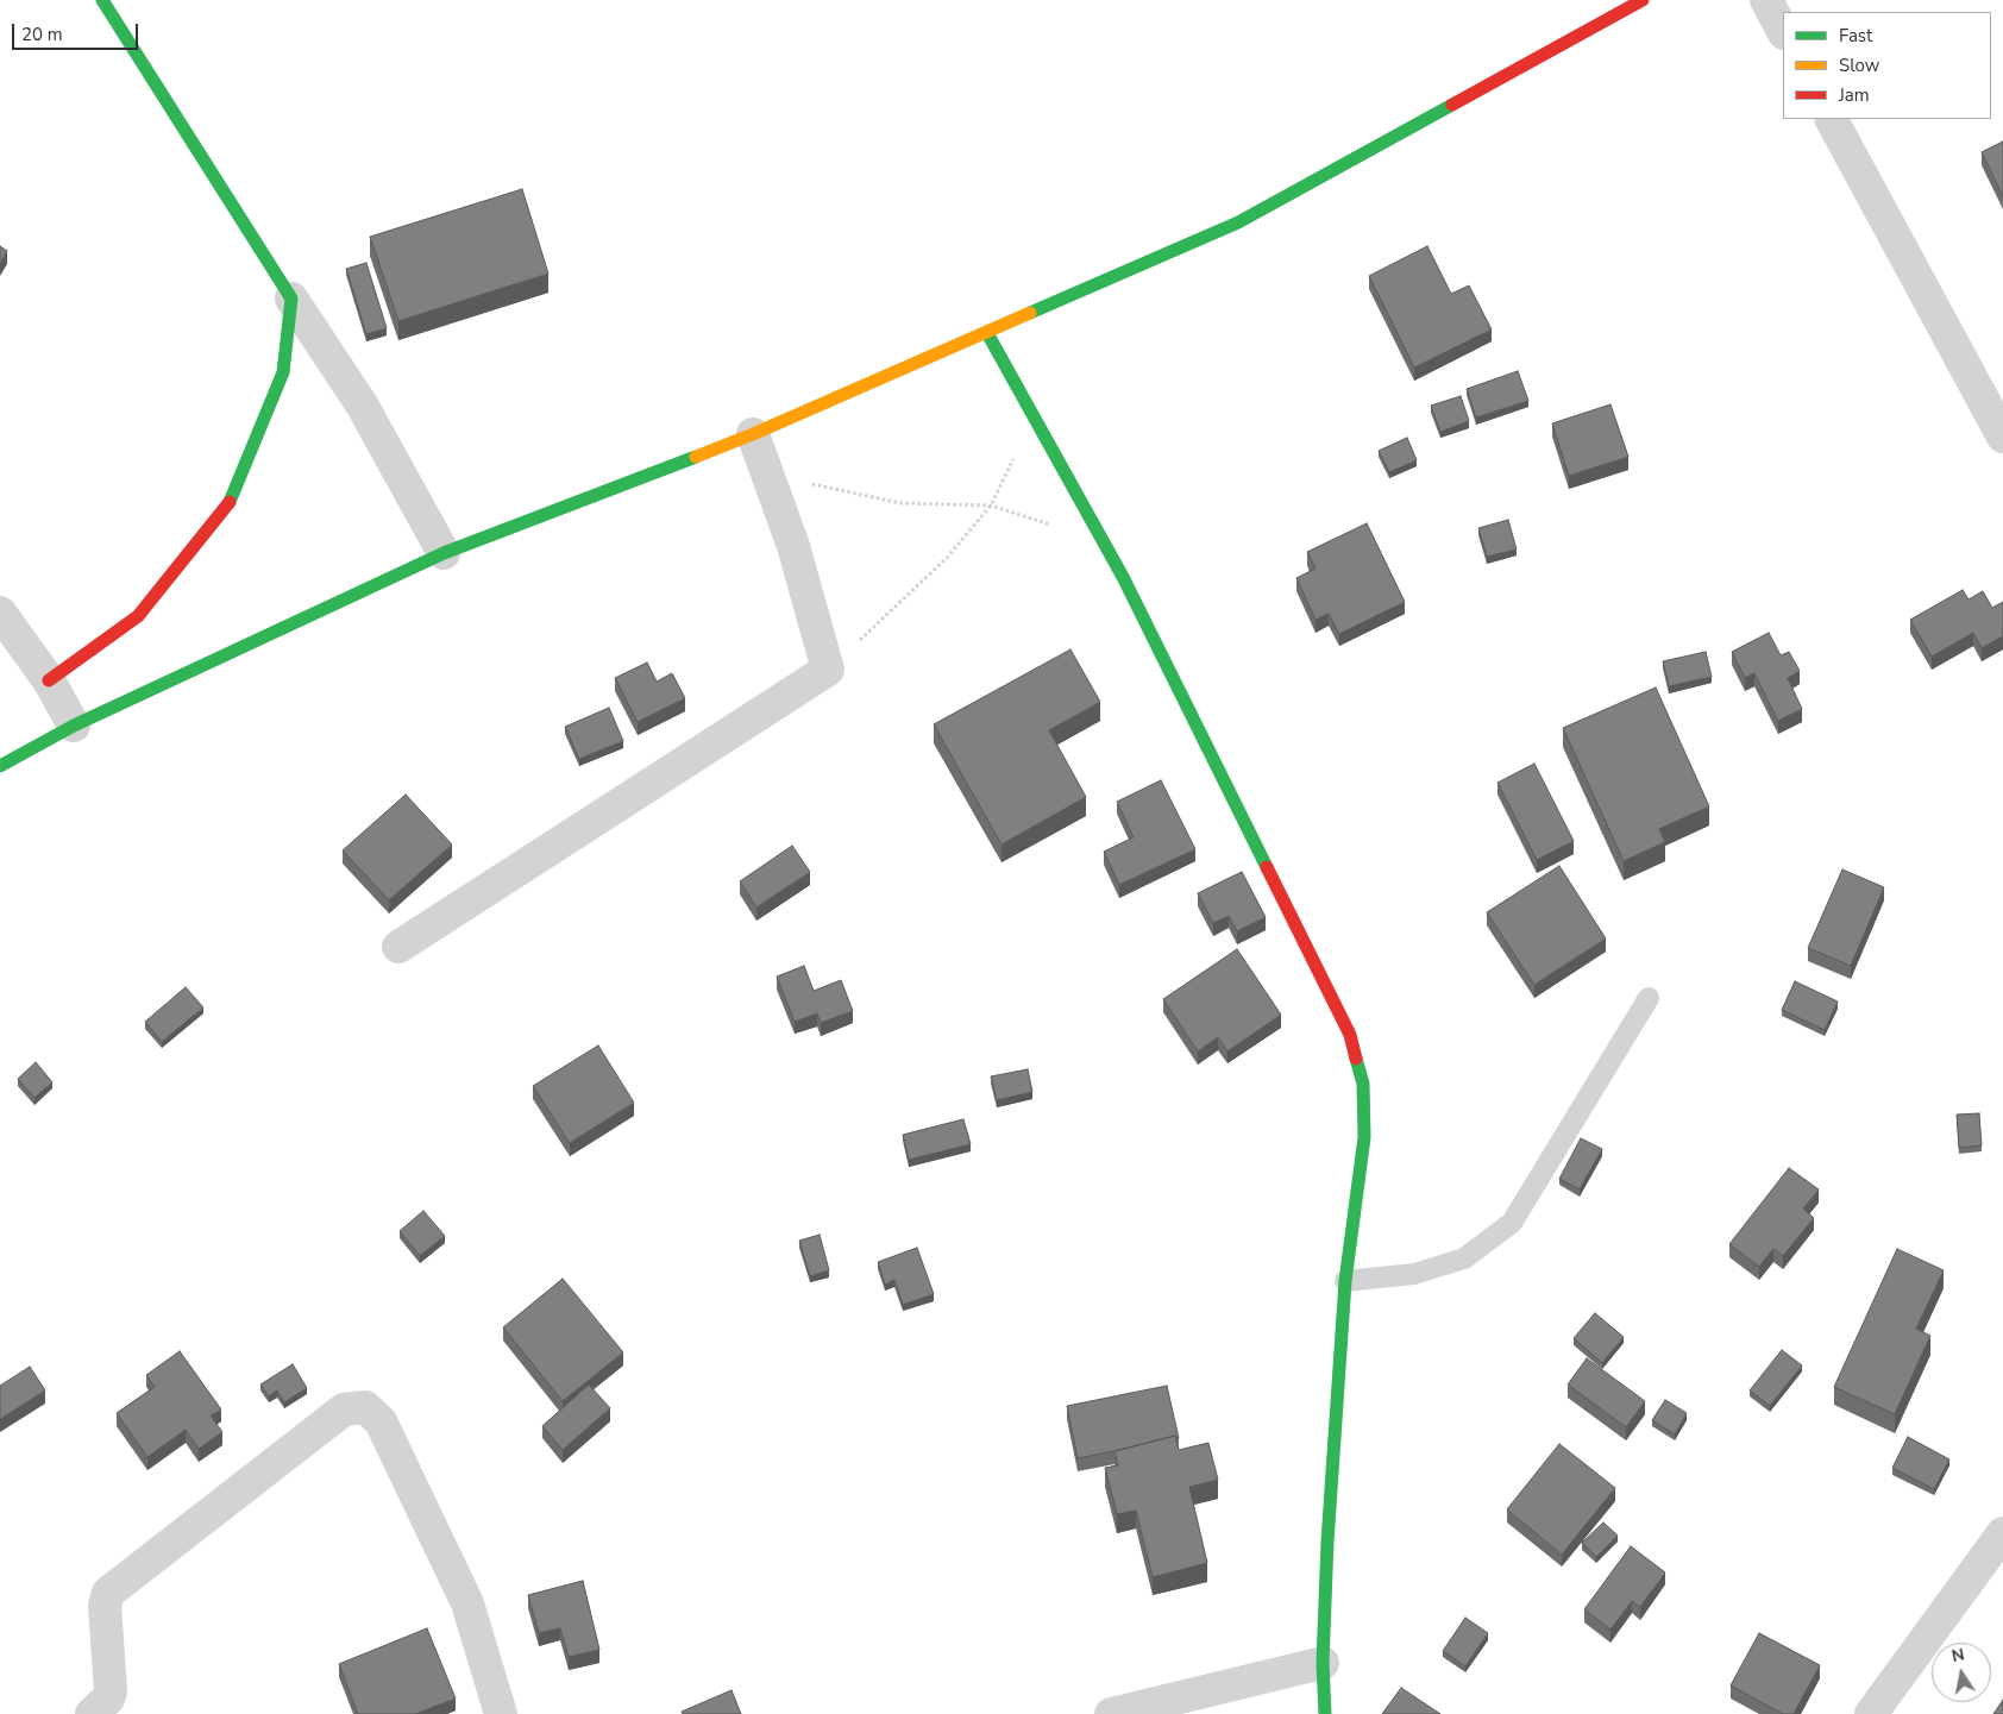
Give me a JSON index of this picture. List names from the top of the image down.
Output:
{
  "legend": ["Fast", "Slow", "Jam"],
  "scale_bar": "20 m",
  "north": "top"
}
